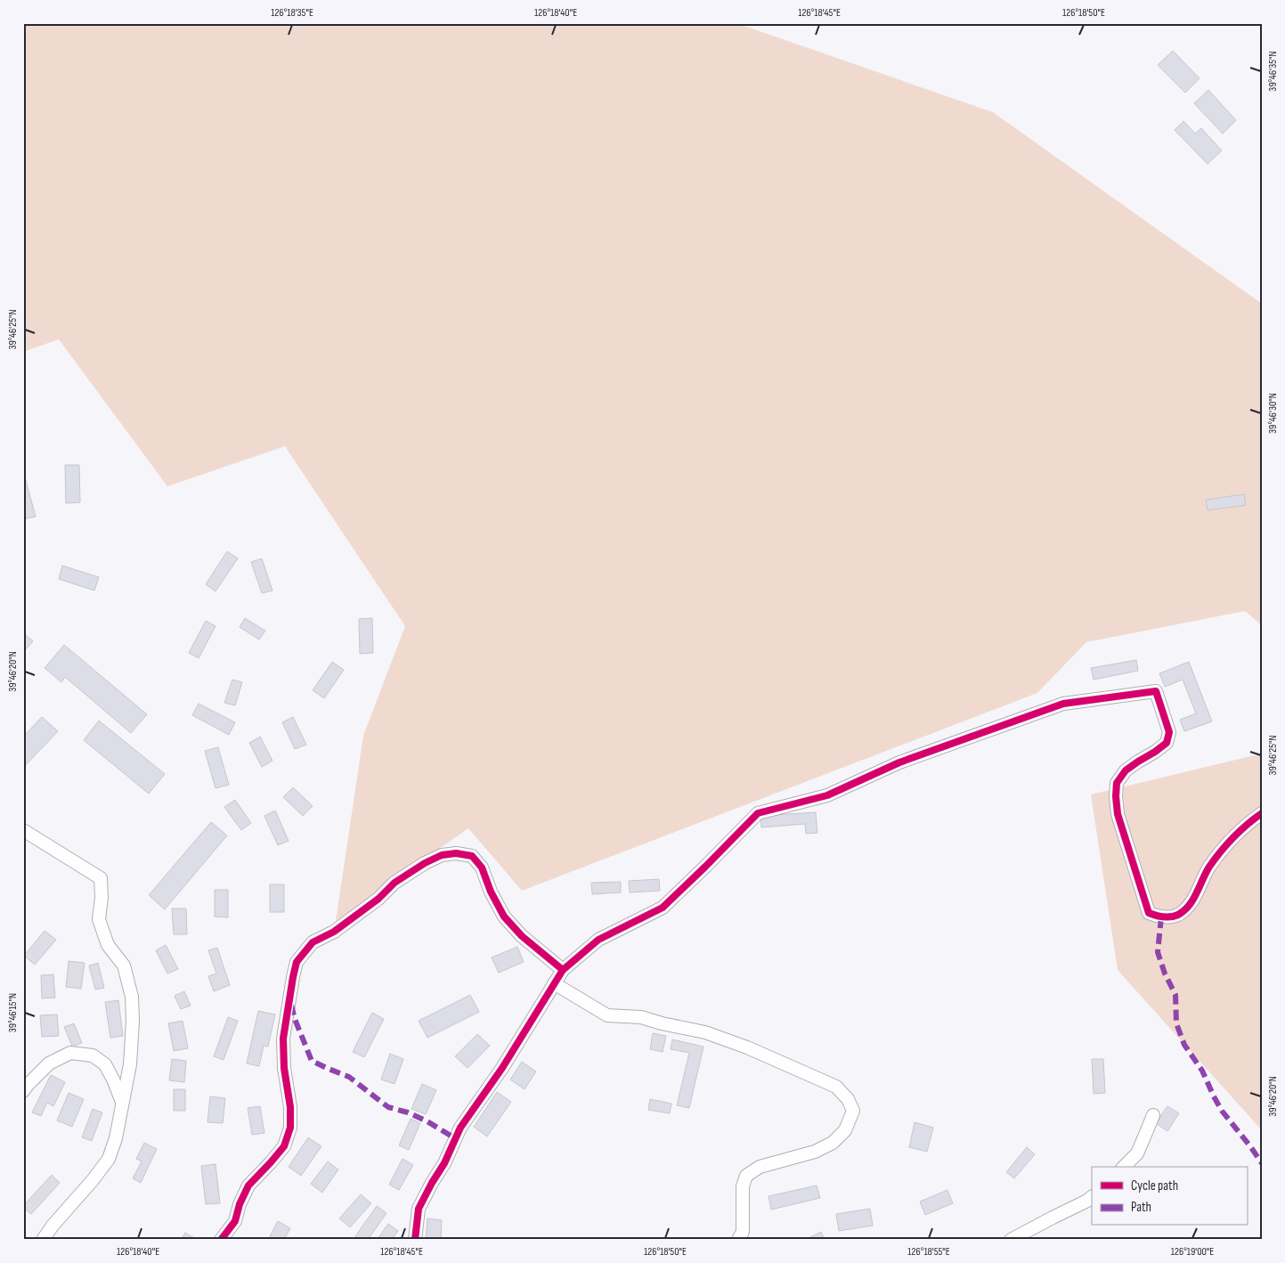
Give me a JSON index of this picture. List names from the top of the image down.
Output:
{
  "legend": ["Cycle path", "Path"],
  "coordinates": [
    "126°18'35\"E",
    "126°18'40\"E",
    "126°18'45\"E",
    "126°18'50\"E",
    "39°46'35\"N",
    "39°46'25\"N",
    "39°46'30\"N",
    "39°46'20\"N",
    "39°46'15\"N",
    "126°18'55\"E",
    "126°19'00\"E"
  ]
}
